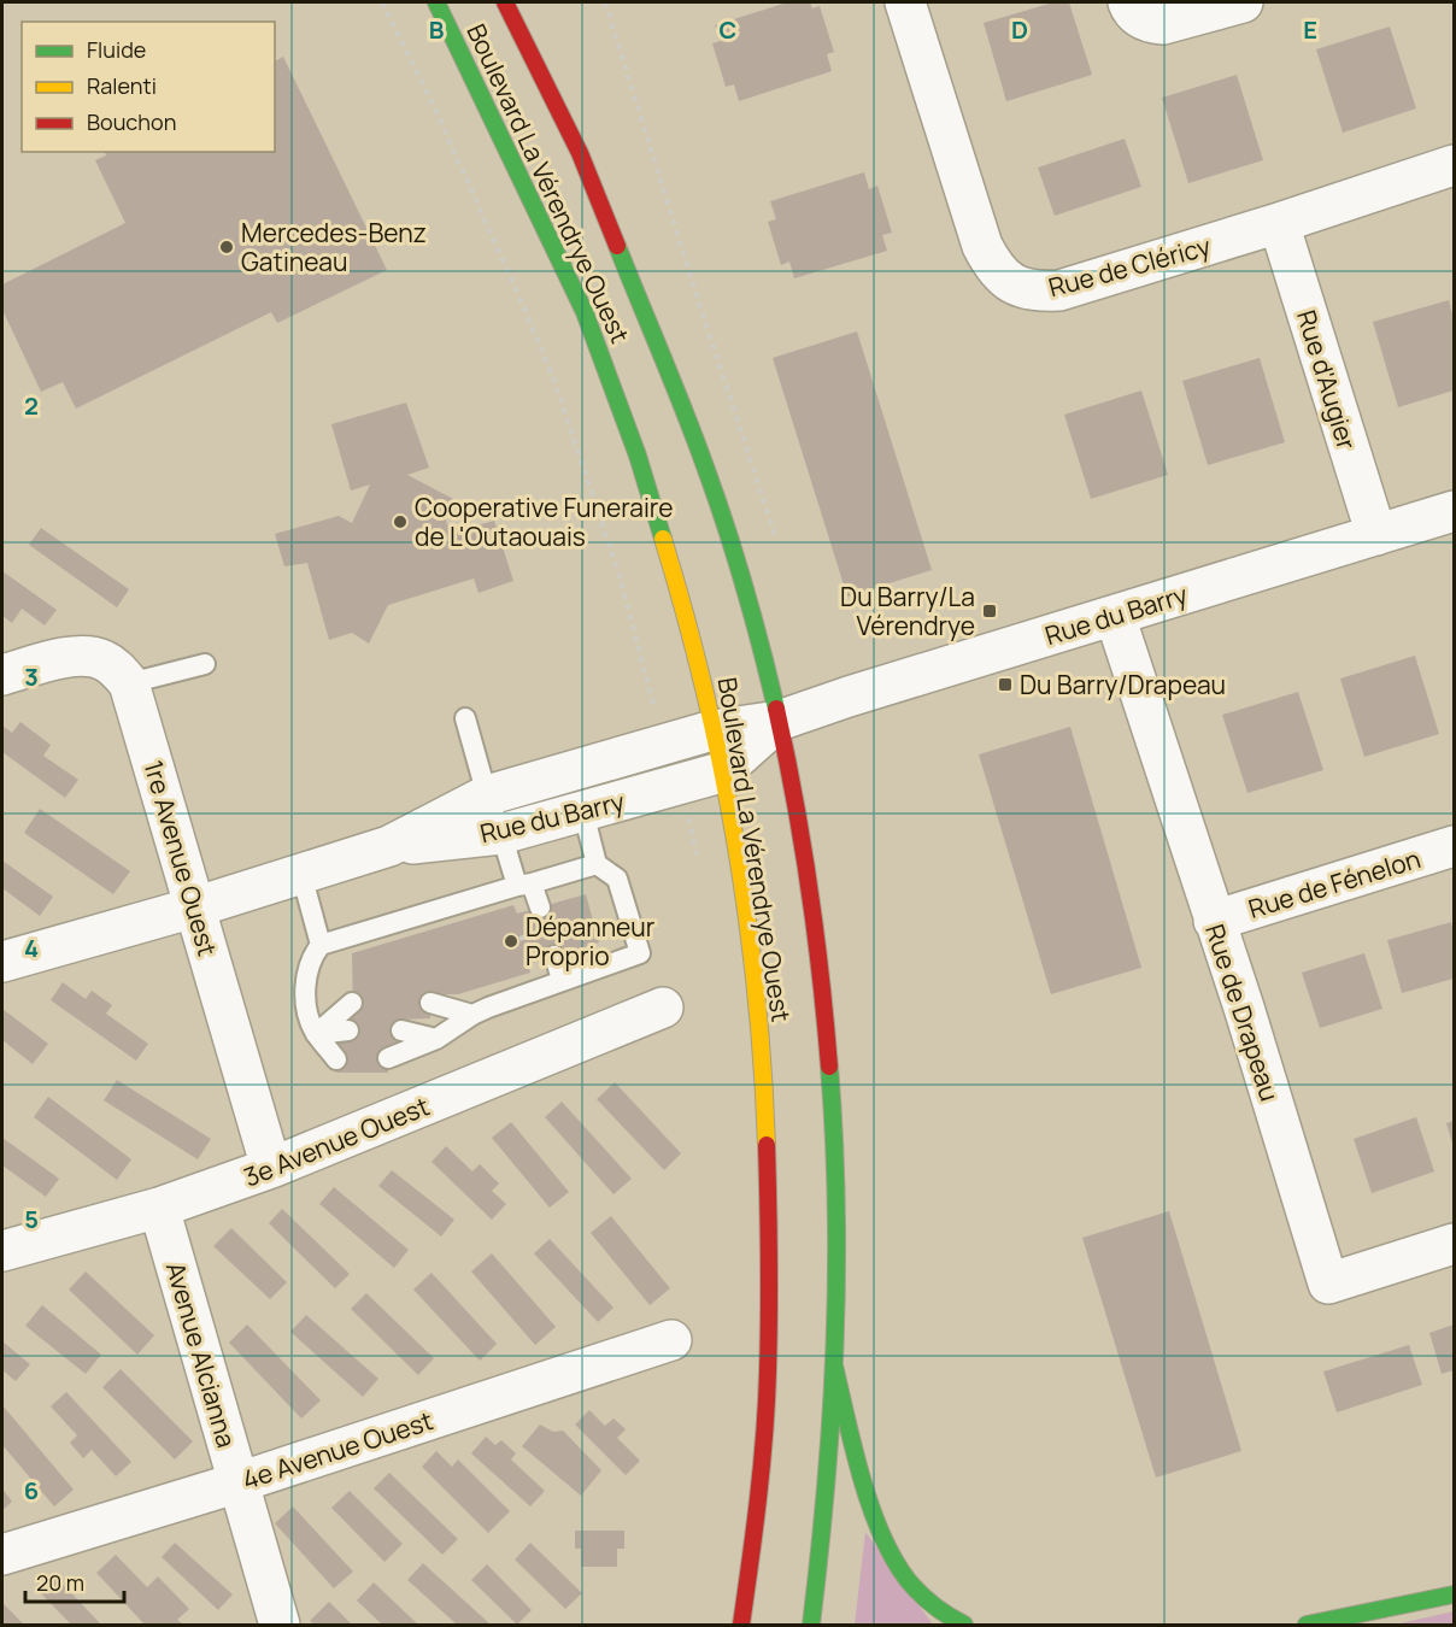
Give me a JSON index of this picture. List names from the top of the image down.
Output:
{
  "streets": {
    "main road": ["Boulevard La Vérendrye Ouest"],
    "street": [
      "Rue de Cléricy",
      "Rue d'Augier",
      "Rue du Barry",
      "1re Avenue Ouest",
      "Rue de Fénelon",
      "Rue de Drapeau",
      "3e Avenue Ouest",
      "Avenue Alcianna",
      "4e Avenue Ouest"
    ]
  },
  "crossings": [
    ["Boulevard La Vérendrye Ouest", "Rue du Barry"],
    ["Rue de Cléricy", "Rue d'Augier"],
    ["Rue d'Augier", "Rue du Barry"],
    ["Rue du Barry", "1re Avenue Ouest"],
    ["Rue du Barry", "Rue de Drapeau"],
    ["1re Avenue Ouest", "3e Avenue Ouest"],
    ["Rue de Fénelon", "Rue de Drapeau"],
    ["3e Avenue Ouest", "Avenue Alcianna"],
    ["Avenue Alcianna", "4e Avenue Ouest"]
  ],
  "places": {
    "other": ["Mercedes-Benz Gatineau", "Cooperative Funeraire de L'Outaouais", "Dépanneur Proprio"],
    "transit": ["Du Barry/La Vérendrye", "Du Barry/Drapeau"]
  },
  "legend": ["Fluide", "Ralenti", "Bouchon"],
  "scale_bar": "20 m",
  "grid": {
    "columns": [
      "B",
      "C",
      "D",
      "E"
    ],
    "rows": [
      "2",
      "3",
      "4",
      "5",
      "6"
    ]
  }
}
